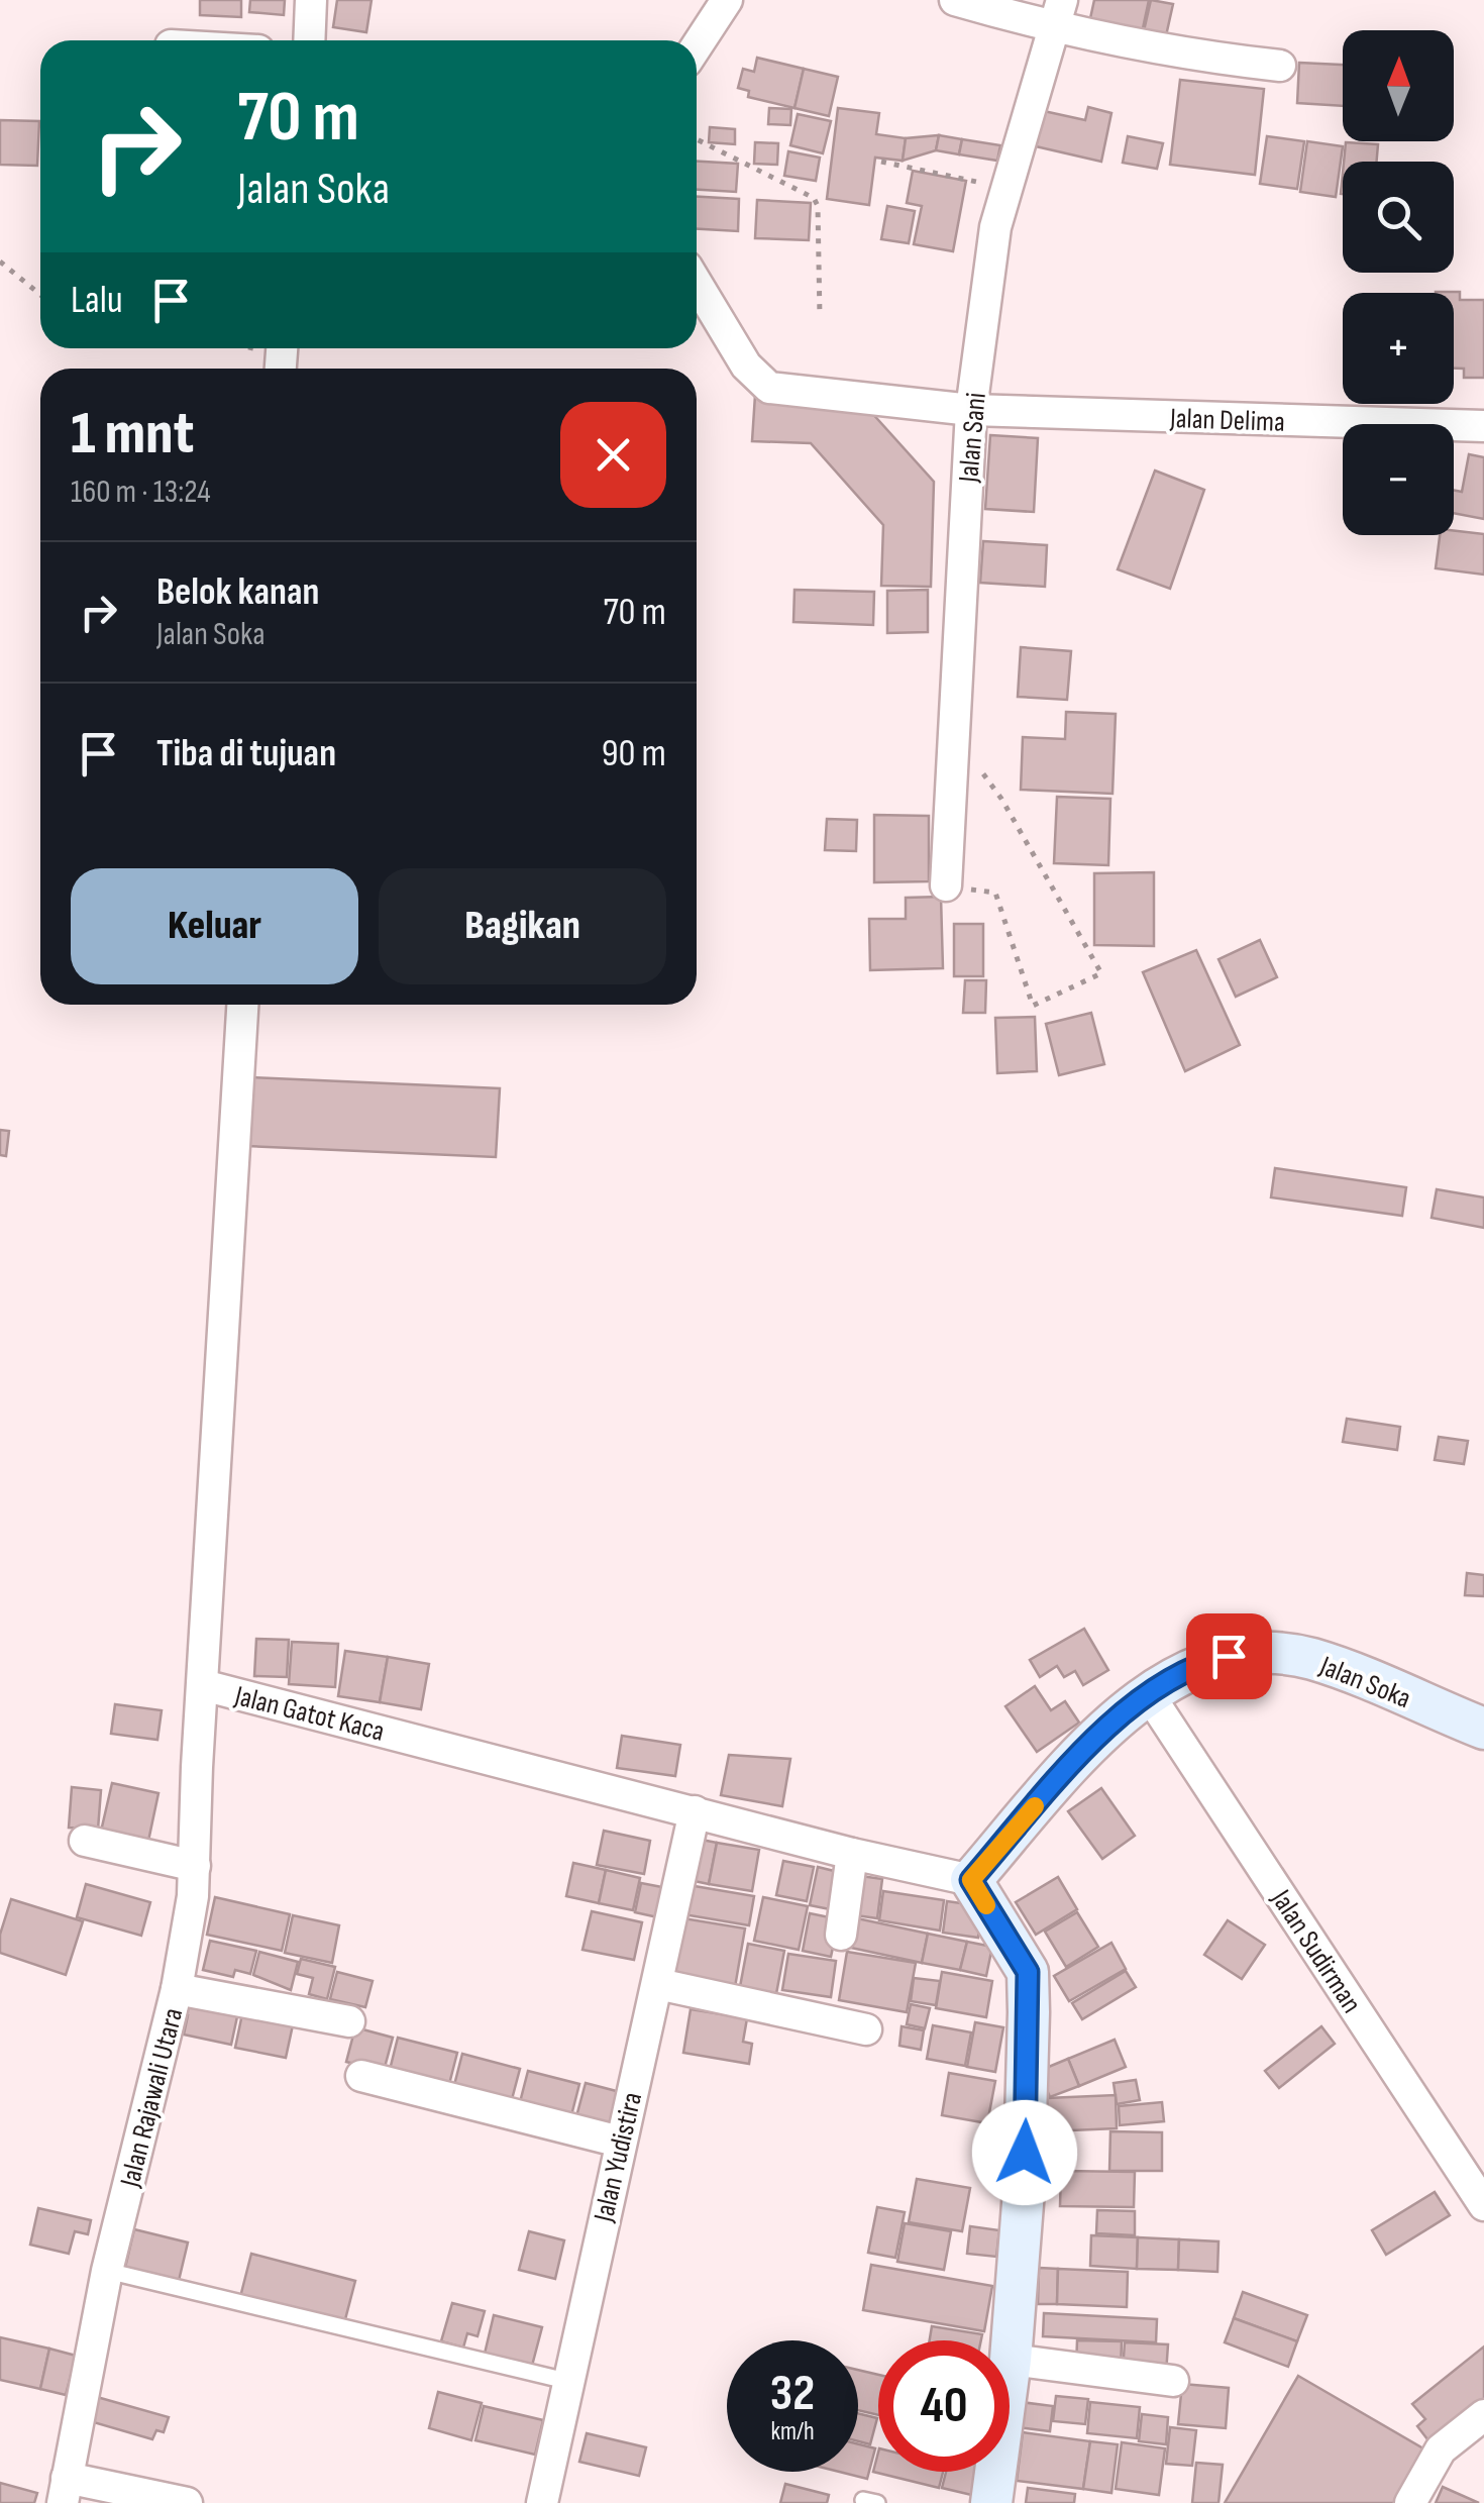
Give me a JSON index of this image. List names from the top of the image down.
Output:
{
  "streets": {
    "street": [
      "Jalan Delima",
      "Jalan Sani",
      "Jalan Soka",
      "Jalan Gatot Kaca",
      "Jalan Sudirman",
      "Jalan Rajawali Utara",
      "Jalan Yudistira"
    ]
  },
  "crossings": [
    ["Jalan Delima", "Jalan Sani"],
    ["Jalan Soka", "Jalan Gatot Kaca"],
    ["Jalan Soka", "Jalan Sudirman"],
    ["Jalan Gatot Kaca", "Jalan Rajawali Utara"],
    ["Jalan Gatot Kaca", "Jalan Yudistira"]
  ],
  "north": "top",
  "page": {
    "map_buttons": ["+", "−"],
    "turn": ["70 m", "Jalan Soka"],
    "then": "Lalu",
    "heading": ["1 mnt", "160 m · 13:24"],
    "list": [
      {
        "name": "Belok kanan",
        "note": "Jalan Soka",
        "value": "70 m"
      },
      {
        "name": "Tiba di tujuan",
        "value": "90 m"
      }
    ],
    "buttons": ["Keluar", "Bagikan"],
    "speed": "32 km/h",
    "limit": "40"
  }
}
